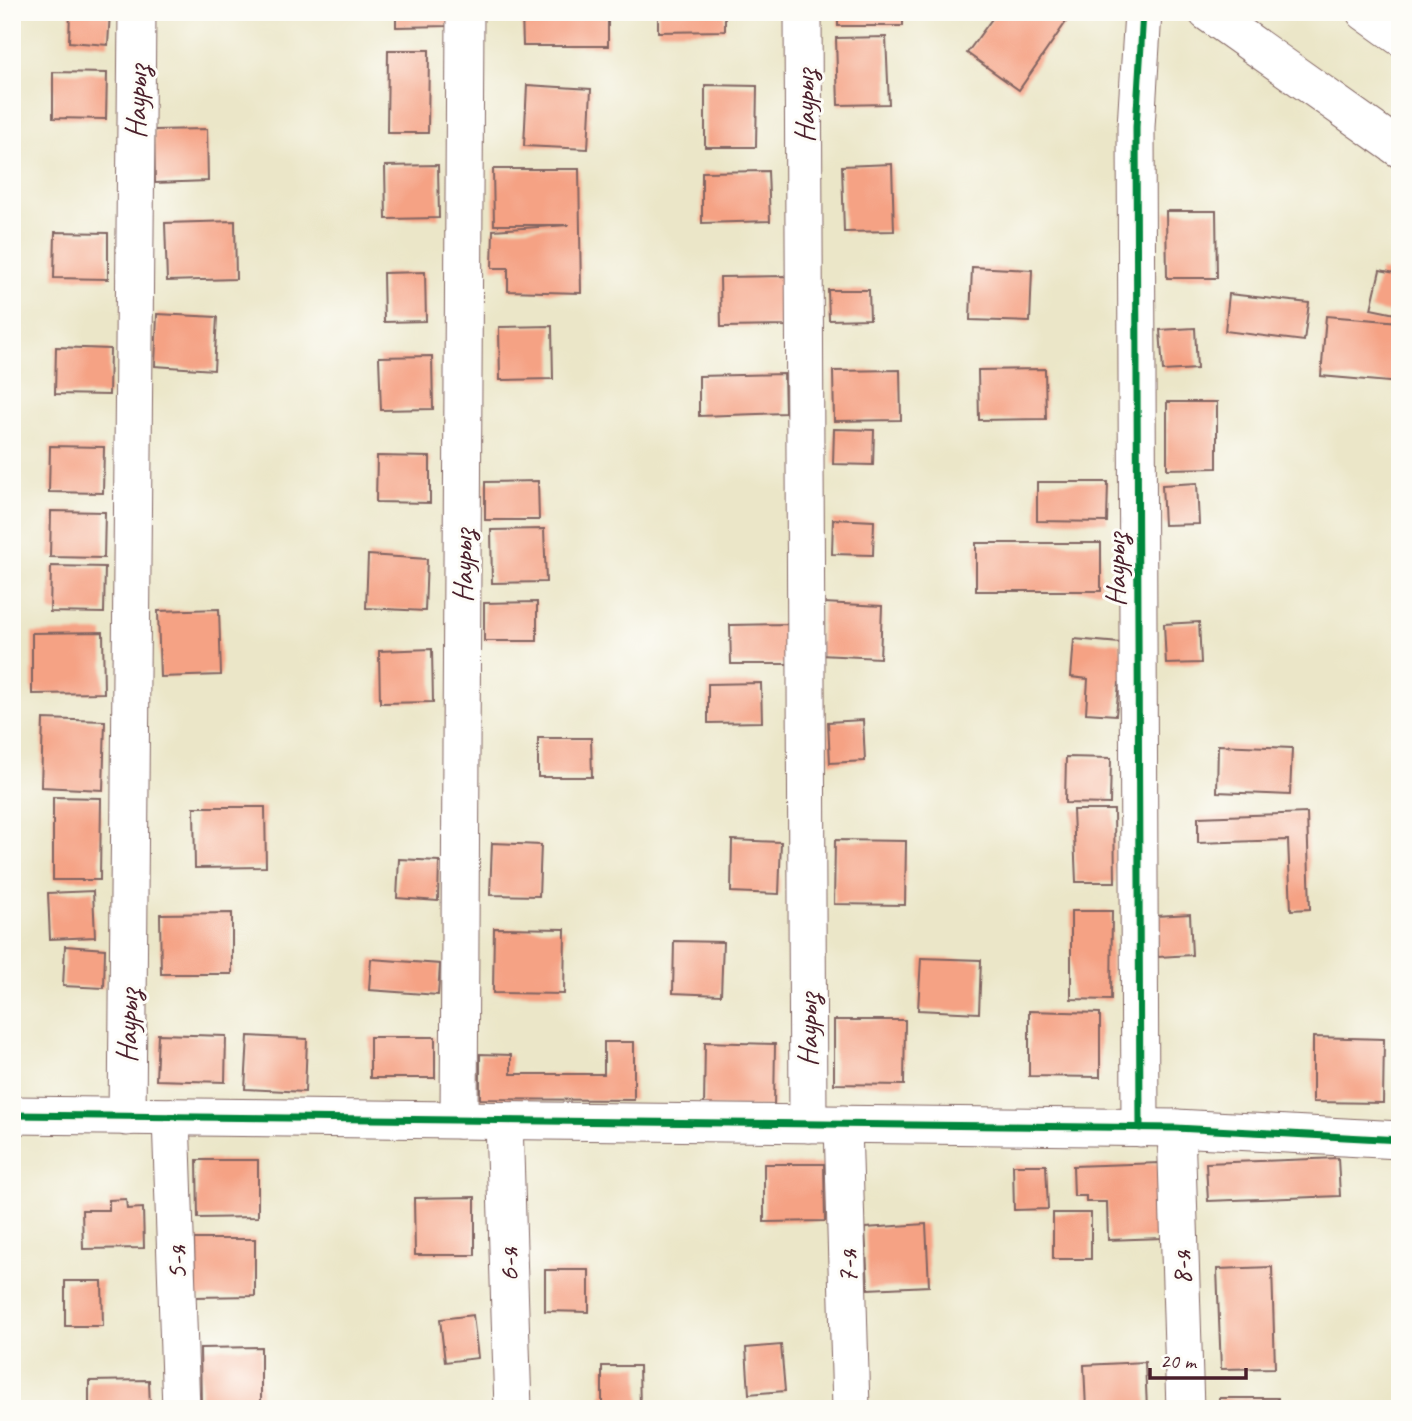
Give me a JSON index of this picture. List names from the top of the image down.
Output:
{
  "streets": {
    "street": [
      "Наурыз",
      "5-я",
      "6-я",
      "7-я",
      "8-я"
    ]
  },
  "crossings": [
    ["Наурыз", "7-я"],
    ["Наурыз", "8-я"]
  ],
  "scale_bar": "20 m"
}
